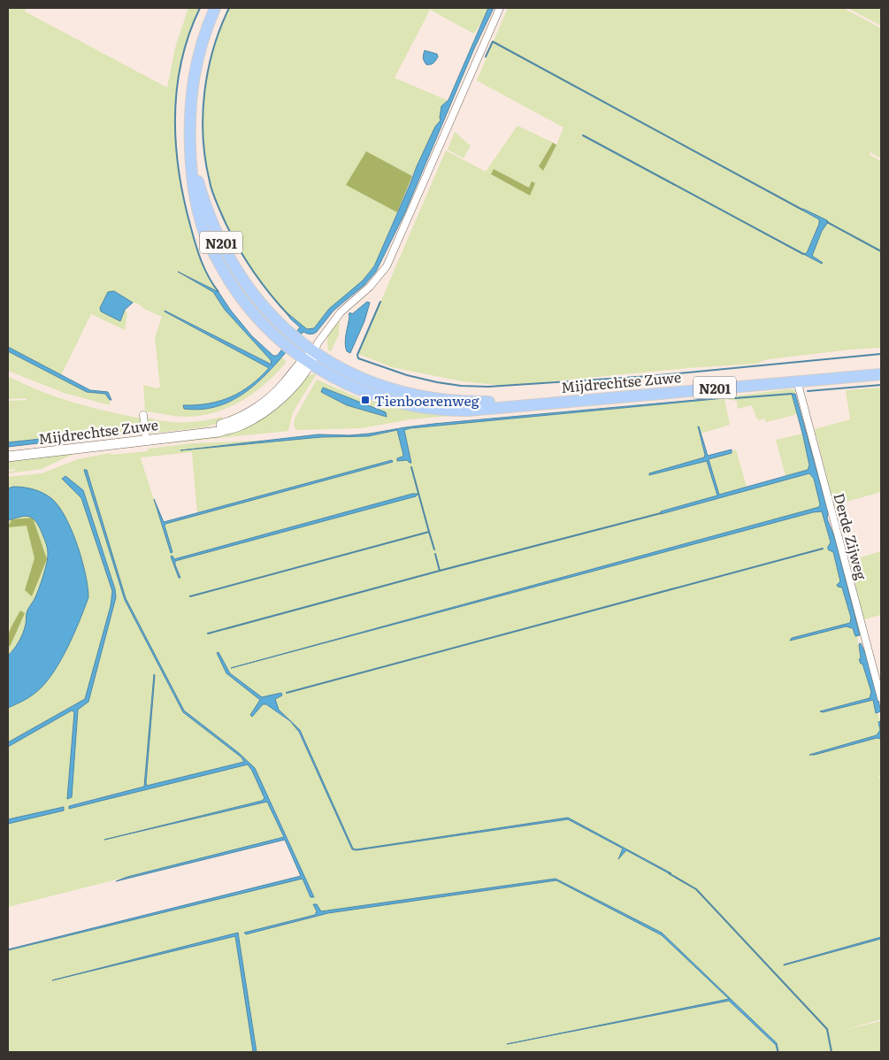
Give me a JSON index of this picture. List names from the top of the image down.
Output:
{
  "streets": {
    "main road": ["N201", "Mijdrechtse Zuwe"],
    "street": ["Derde Zijweg"]
  },
  "crossings": [
    ["N201", "Mijdrechtse Zuwe"],
    ["Mijdrechtse Zuwe", "Derde Zijweg"]
  ],
  "places": {
    "transit": ["Tienboerenweg"]
  }
}
